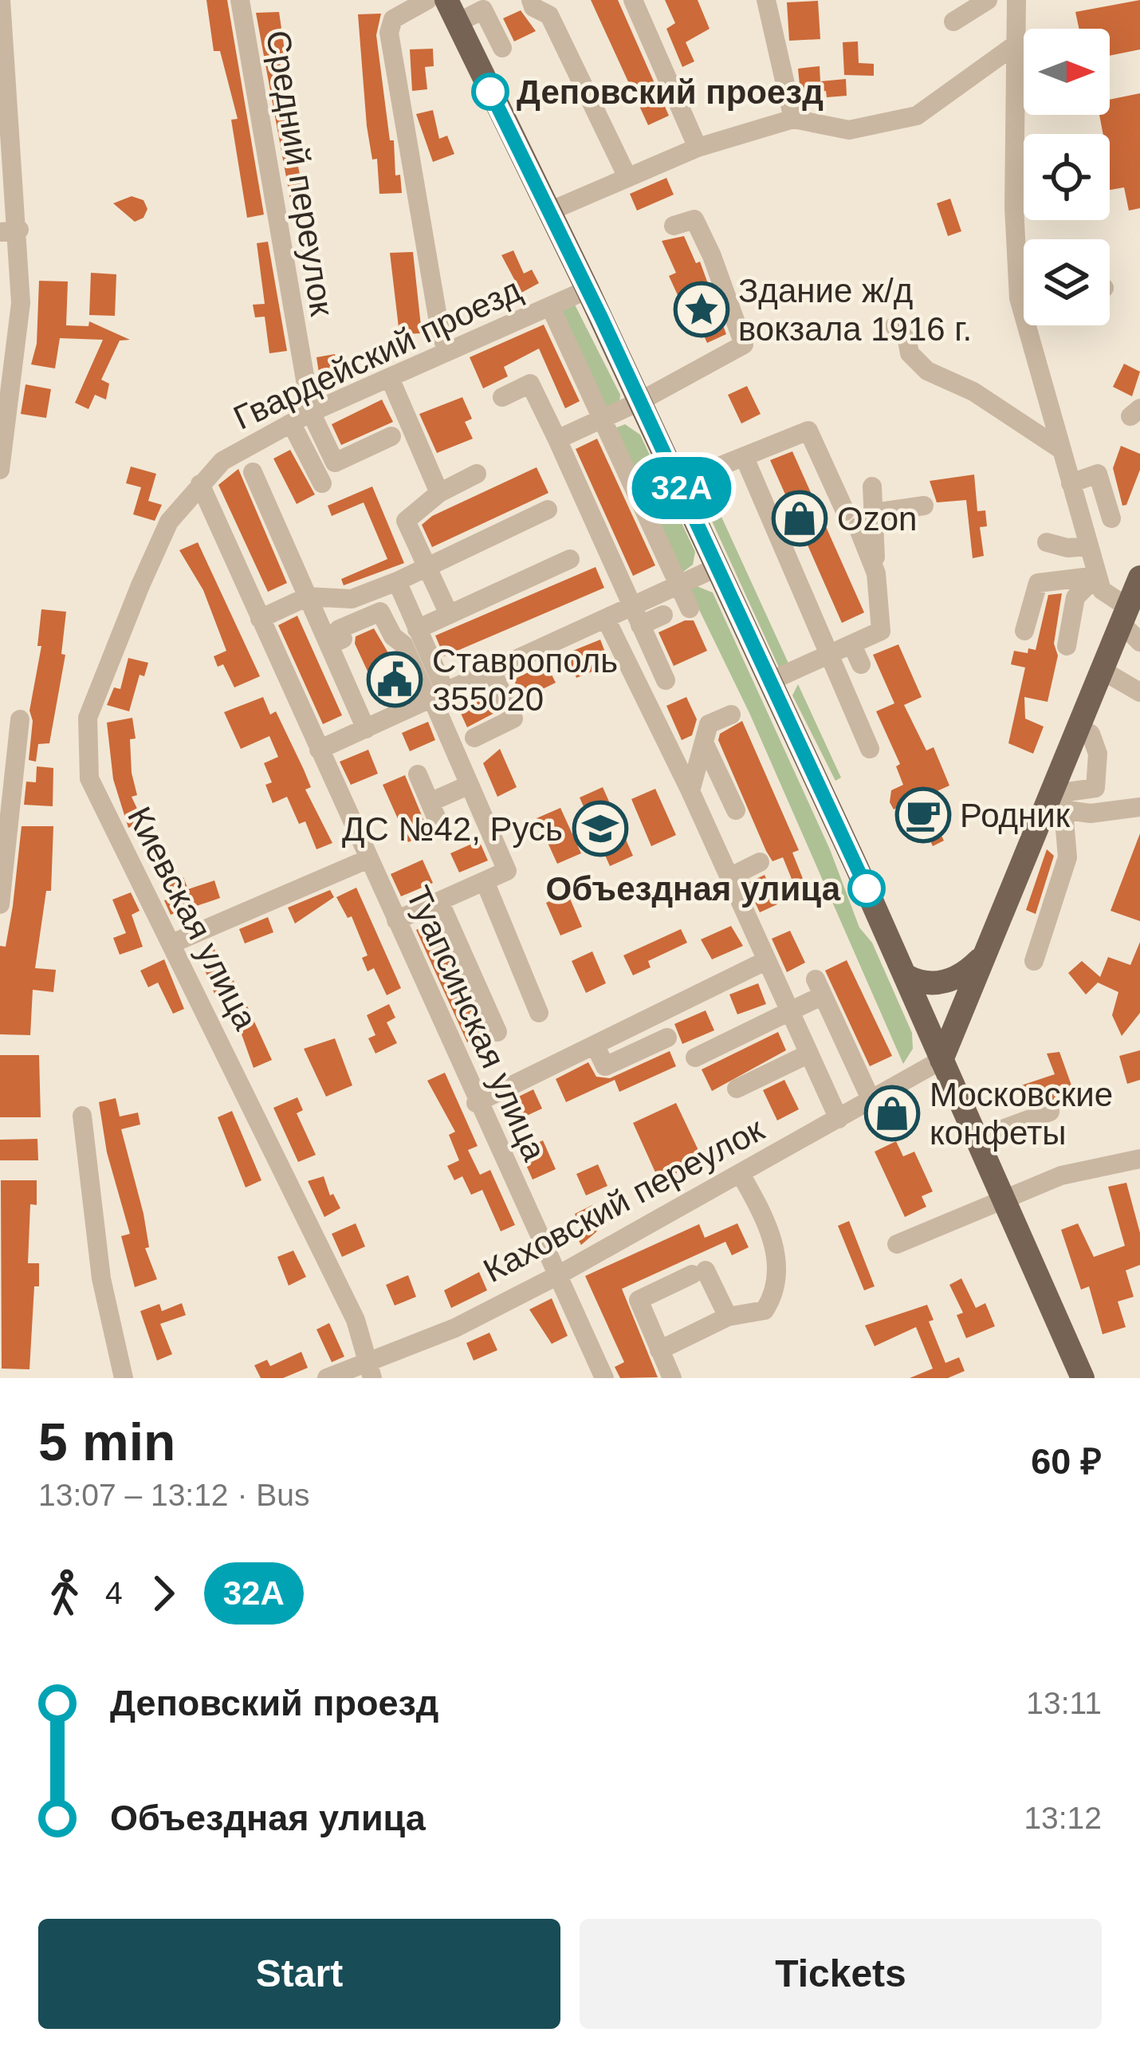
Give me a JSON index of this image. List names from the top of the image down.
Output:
{
  "streets": {
    "street": [
      "Средний переулок",
      "Гвардейский проезд",
      "Киевская улица",
      "Туапсинская улица",
      "Каховский переулок"
    ]
  },
  "crossings": [
    ["Средний переулок", "Гвардейский проезд"],
    ["Гвардейский проезд", "Киевская улица"],
    ["Гвардейский проезд", "Туапсинская улица"],
    ["Киевская улица", "Туапсинская улица"],
    ["Киевская улица", "Каховский переулок"],
    ["Туапсинская улица", "Каховский переулок"]
  ],
  "places": {
    "other": ["Деповский проезд", "Объездная улица"],
    "place": ["Здание ж/д вокзала 1916 г."],
    "shop": ["Ozon", "Московские конфеты"],
    "public building": ["Ставрополь 355020"],
    "cafe": ["Родник"],
    "school or university": ["ДС №42, Русь"]
  },
  "lines": ["bus line 32A"],
  "north": "right",
  "page": {
    "on_map": "32A",
    "heading": ["5 min", "13:07 – 13:12 · Bus", "60 ₽"],
    "legs": ["4", "32A"],
    "list": [
      {
        "name": "Деповский проезд",
        "value": "13:11"
      },
      {
        "name": "Объездная улица",
        "value": "13:12"
      }
    ],
    "buttons": ["Start", "Tickets"]
  }
}
